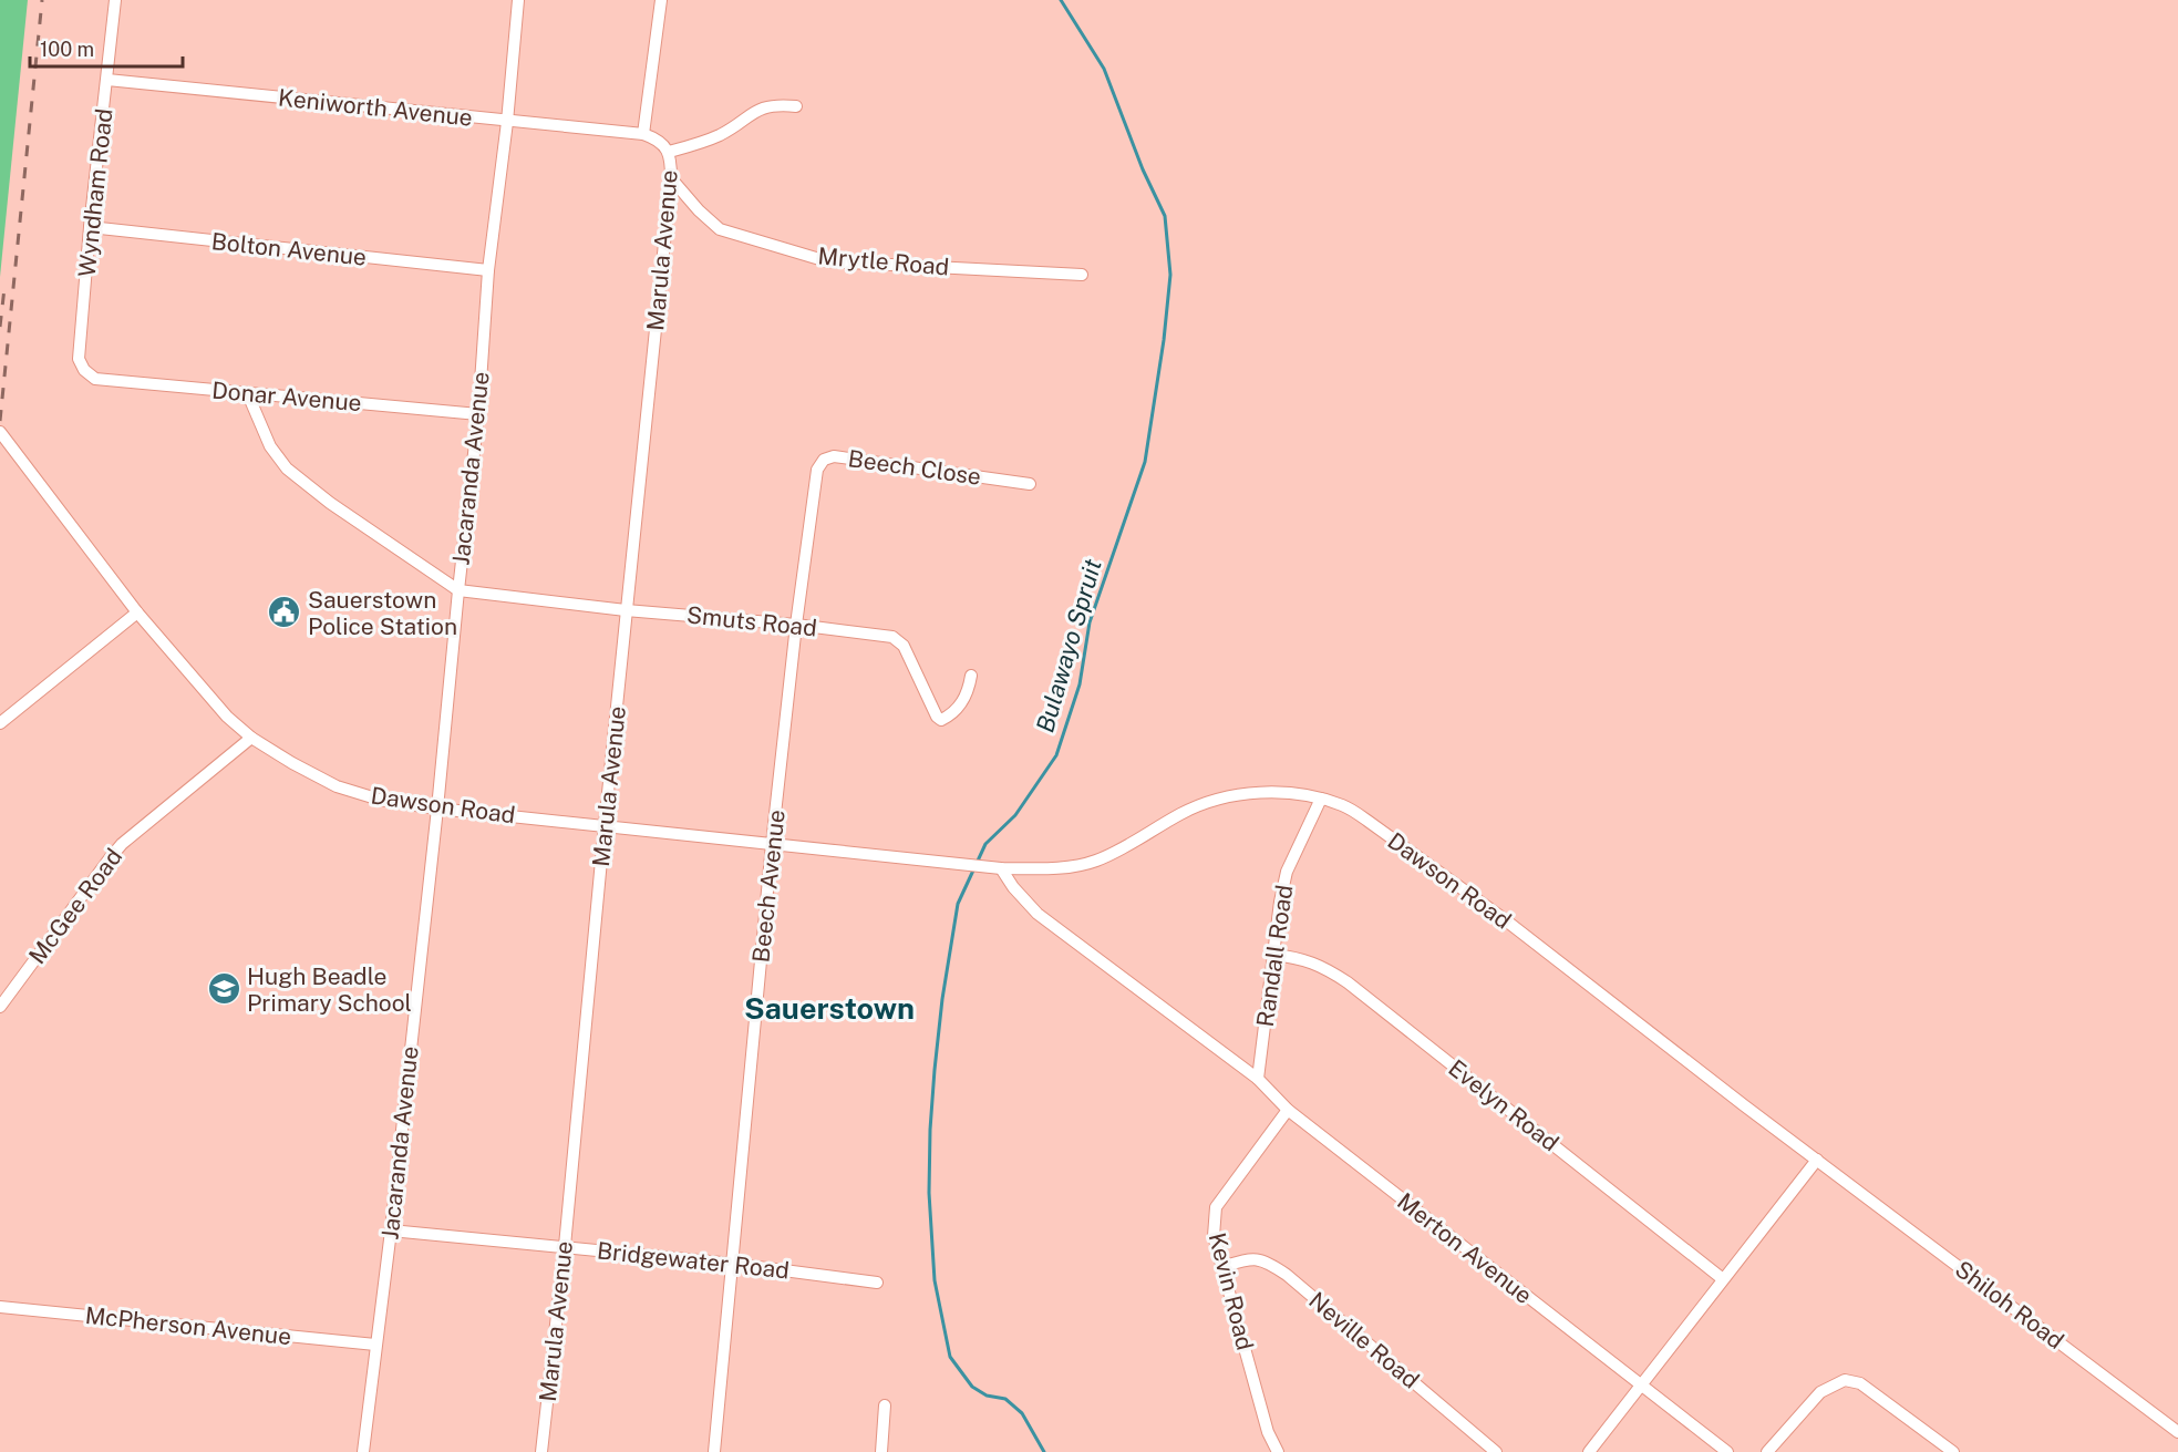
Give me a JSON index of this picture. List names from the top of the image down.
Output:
{
  "streets": {
    "street": [
      "Keniworth Avenue",
      "Wyndham Road",
      "Bolton Avenue",
      "Marula Avenue",
      "Mrytle Road",
      "Donar Avenue",
      "Beech Close",
      "Jacaranda Avenue",
      "Smuts Road",
      "Dawson Road",
      "Beech Avenue",
      "McGee Road",
      "Randall Road",
      "Evelyn Road",
      "Merton Avenue",
      "Bridgewater Road",
      "Kevin Road",
      "Shiloh Road",
      "McPherson Avenue",
      "Neville Road"
    ]
  },
  "crossings": [
    ["Keniworth Avenue", "Wyndham Road"],
    ["Keniworth Avenue", "Marula Avenue"],
    ["Keniworth Avenue", "Jacaranda Avenue"],
    ["Wyndham Road", "Bolton Avenue"],
    ["Wyndham Road", "Donar Avenue"],
    ["Bolton Avenue", "Jacaranda Avenue"],
    ["Marula Avenue", "Mrytle Road"],
    ["Marula Avenue", "Smuts Road"],
    ["Marula Avenue", "Dawson Road"],
    ["Marula Avenue", "Bridgewater Road"],
    ["Donar Avenue", "Jacaranda Avenue"],
    ["Beech Close", "Beech Avenue"],
    ["Jacaranda Avenue", "Smuts Road"],
    ["Jacaranda Avenue", "Dawson Road"],
    ["Jacaranda Avenue", "Bridgewater Road"],
    ["Jacaranda Avenue", "McPherson Avenue"],
    ["Smuts Road", "Beech Avenue"],
    ["Dawson Road", "Beech Avenue"],
    ["Dawson Road", "McGee Road"],
    ["Dawson Road", "Randall Road"],
    ["Dawson Road", "Shiloh Road"],
    ["Beech Avenue", "Bridgewater Road"],
    ["Randall Road", "Evelyn Road"],
    ["Merton Avenue", "Kevin Road"],
    ["Kevin Road", "Neville Road"]
  ],
  "districts": ["Sauerstown"],
  "water": ["Bulawayo Spruit"],
  "places": {
    "public building": ["Sauerstown Police Station"],
    "school or university": ["Hugh Beadle Primary School"]
  },
  "scale_bar": "100 m"
}
